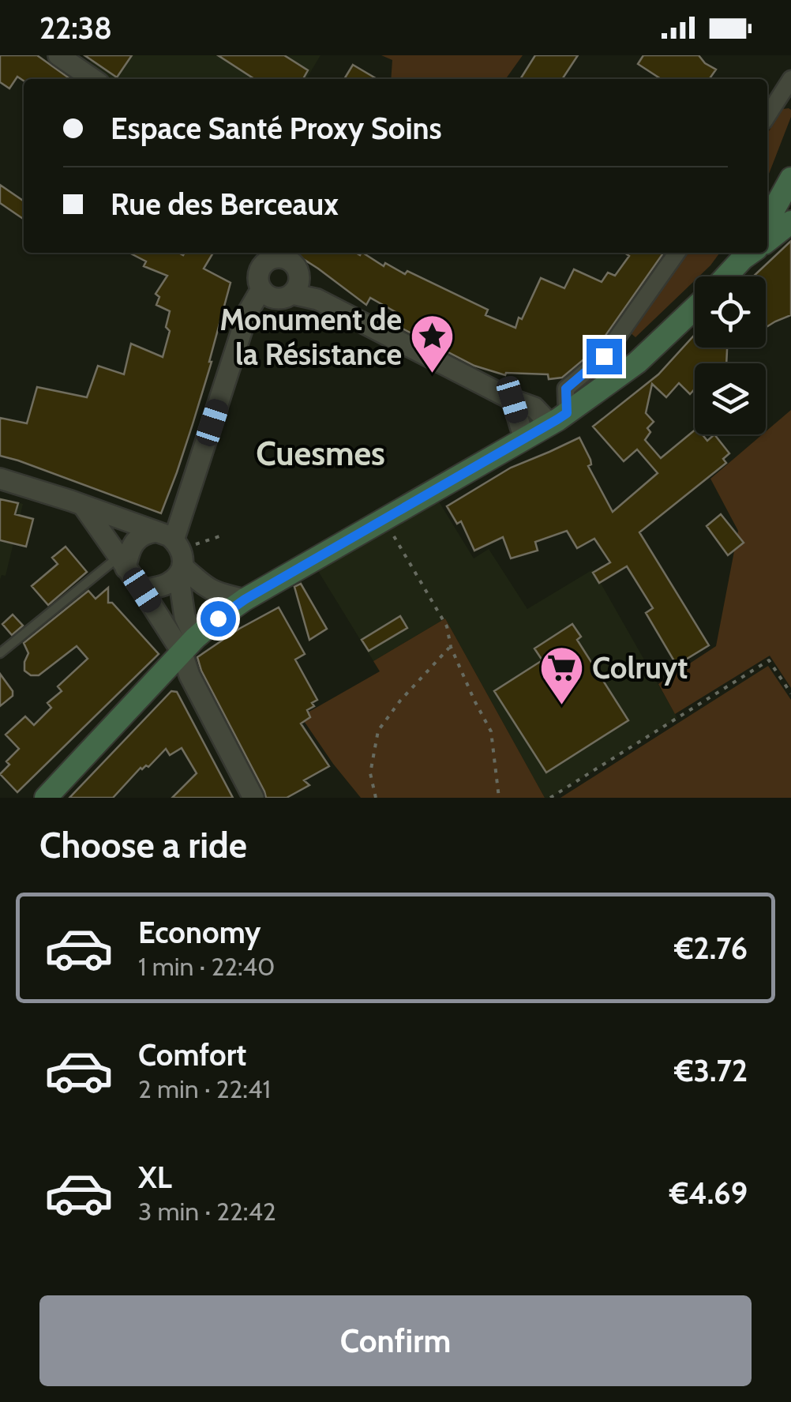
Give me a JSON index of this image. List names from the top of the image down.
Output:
{
  "districts": ["Cuesmes"],
  "places": {
    "place": ["Monument de la Résistance"],
    "supermarket": ["Colruyt"]
  },
  "page": {
    "status": "22:38",
    "banner": ["Espace Santé Proxy Soins", "Rue des Berceaux"],
    "heading": "Choose a ride",
    "list": [
      {
        "name": "Economy",
        "note": "1 min · 22:40",
        "value": "€2.76"
      },
      {
        "name": "Comfort",
        "note": "2 min · 22:41",
        "value": "€3.72"
      },
      {
        "name": "XL",
        "note": "3 min · 22:42",
        "value": "€4.69"
      }
    ],
    "buttons": "Confirm"
  }
}
